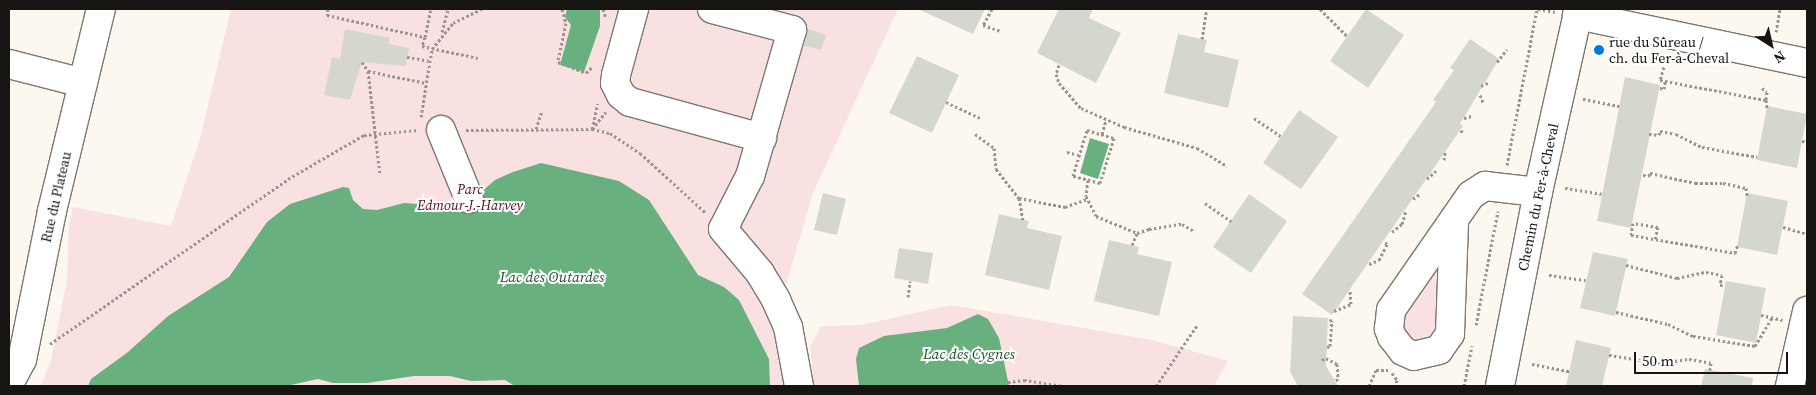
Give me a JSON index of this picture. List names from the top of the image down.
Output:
{
  "streets": {
    "street": ["Rue du Plateau", "Chemin du Fer-à-Cheval"]
  },
  "water": ["Lac des Outardes", "Lac des Cygnes"],
  "parks": ["Parc Edmour-J.-Harvey"],
  "places": ["rue du Sûreau / ch. du Fer-à-Cheval"],
  "scale_bar": "50 m",
  "north": "bottom right"
}
